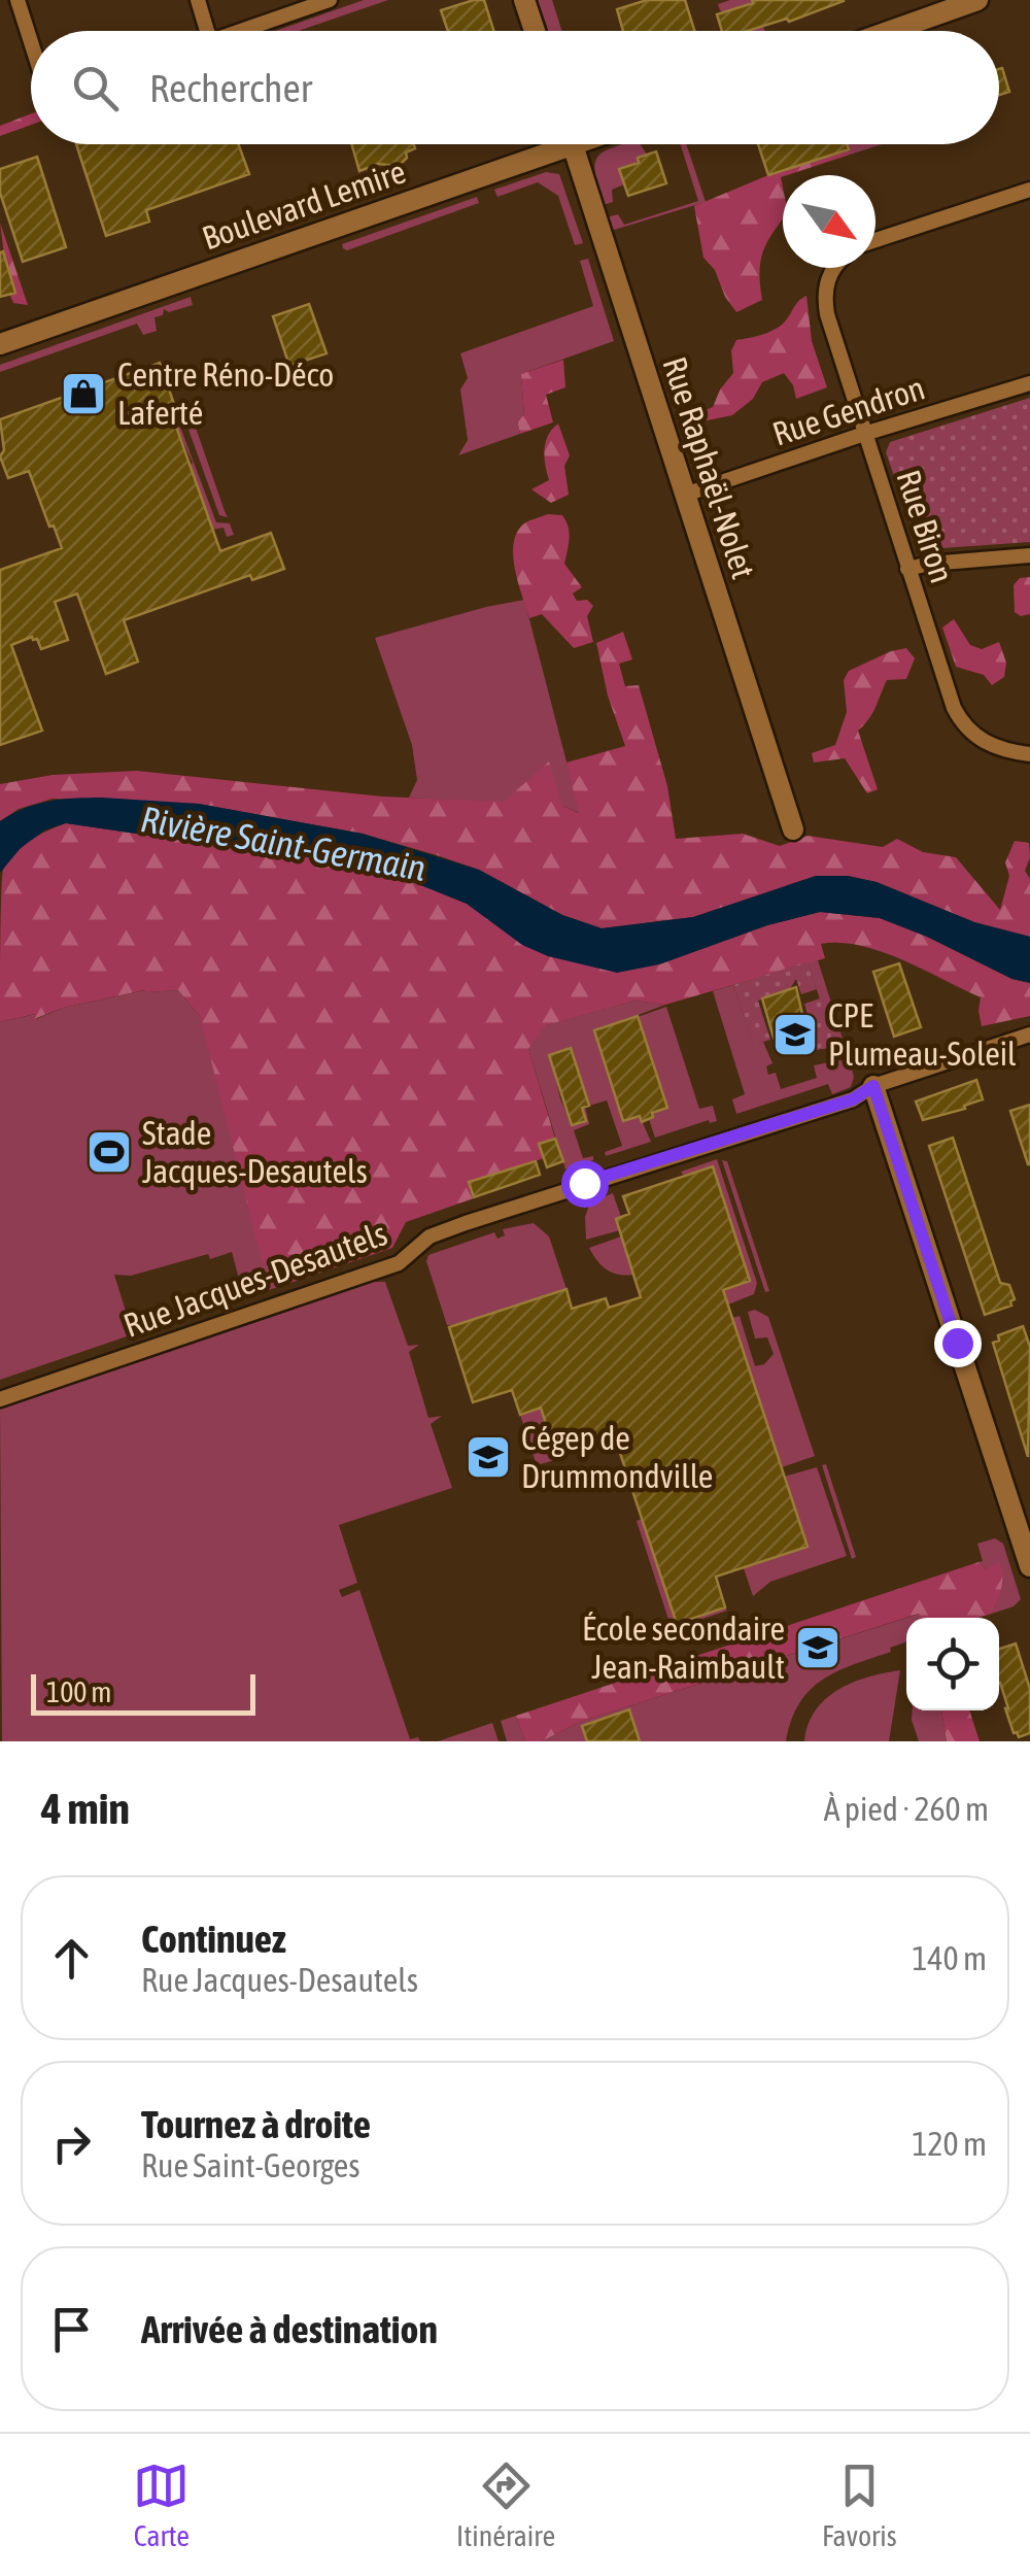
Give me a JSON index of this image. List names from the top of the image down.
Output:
{
  "streets": {
    "street": [
      "Boulevard Lemire",
      "Rue Gendron",
      "Rue Raphaël-Nolet",
      "Rue Biron",
      "Rue Jacques-Desautels"
    ]
  },
  "crossings": [
    ["Rue Gendron", "Rue Raphaël-Nolet"],
    ["Rue Gendron", "Rue Biron"]
  ],
  "water": ["Rivière Saint-Germain"],
  "places": {
    "shop": ["Centre Réno-Déco Laferté"],
    "school or university": ["CPE Plumeau-Soleil", "Cégep de Drummondville", "École secondaire Jean-Raimbault"],
    "sports": ["Stade Jacques-Desautels"]
  },
  "scale_bar": "100 m",
  "north": "bottom right",
  "page": {
    "search": "Rechercher",
    "scale": "100 m",
    "heading": ["4 min", "À pied · 260 m"],
    "list": [
      ["Continuez", "Rue Jacques-Desautels", "140 m"],
      ["Tournez à droite", "Rue Saint-Georges", "120 m"],
      "Arrivée à destination"
    ],
    "nav": ["Carte", "Itinéraire", "Favoris"]
  }
}
